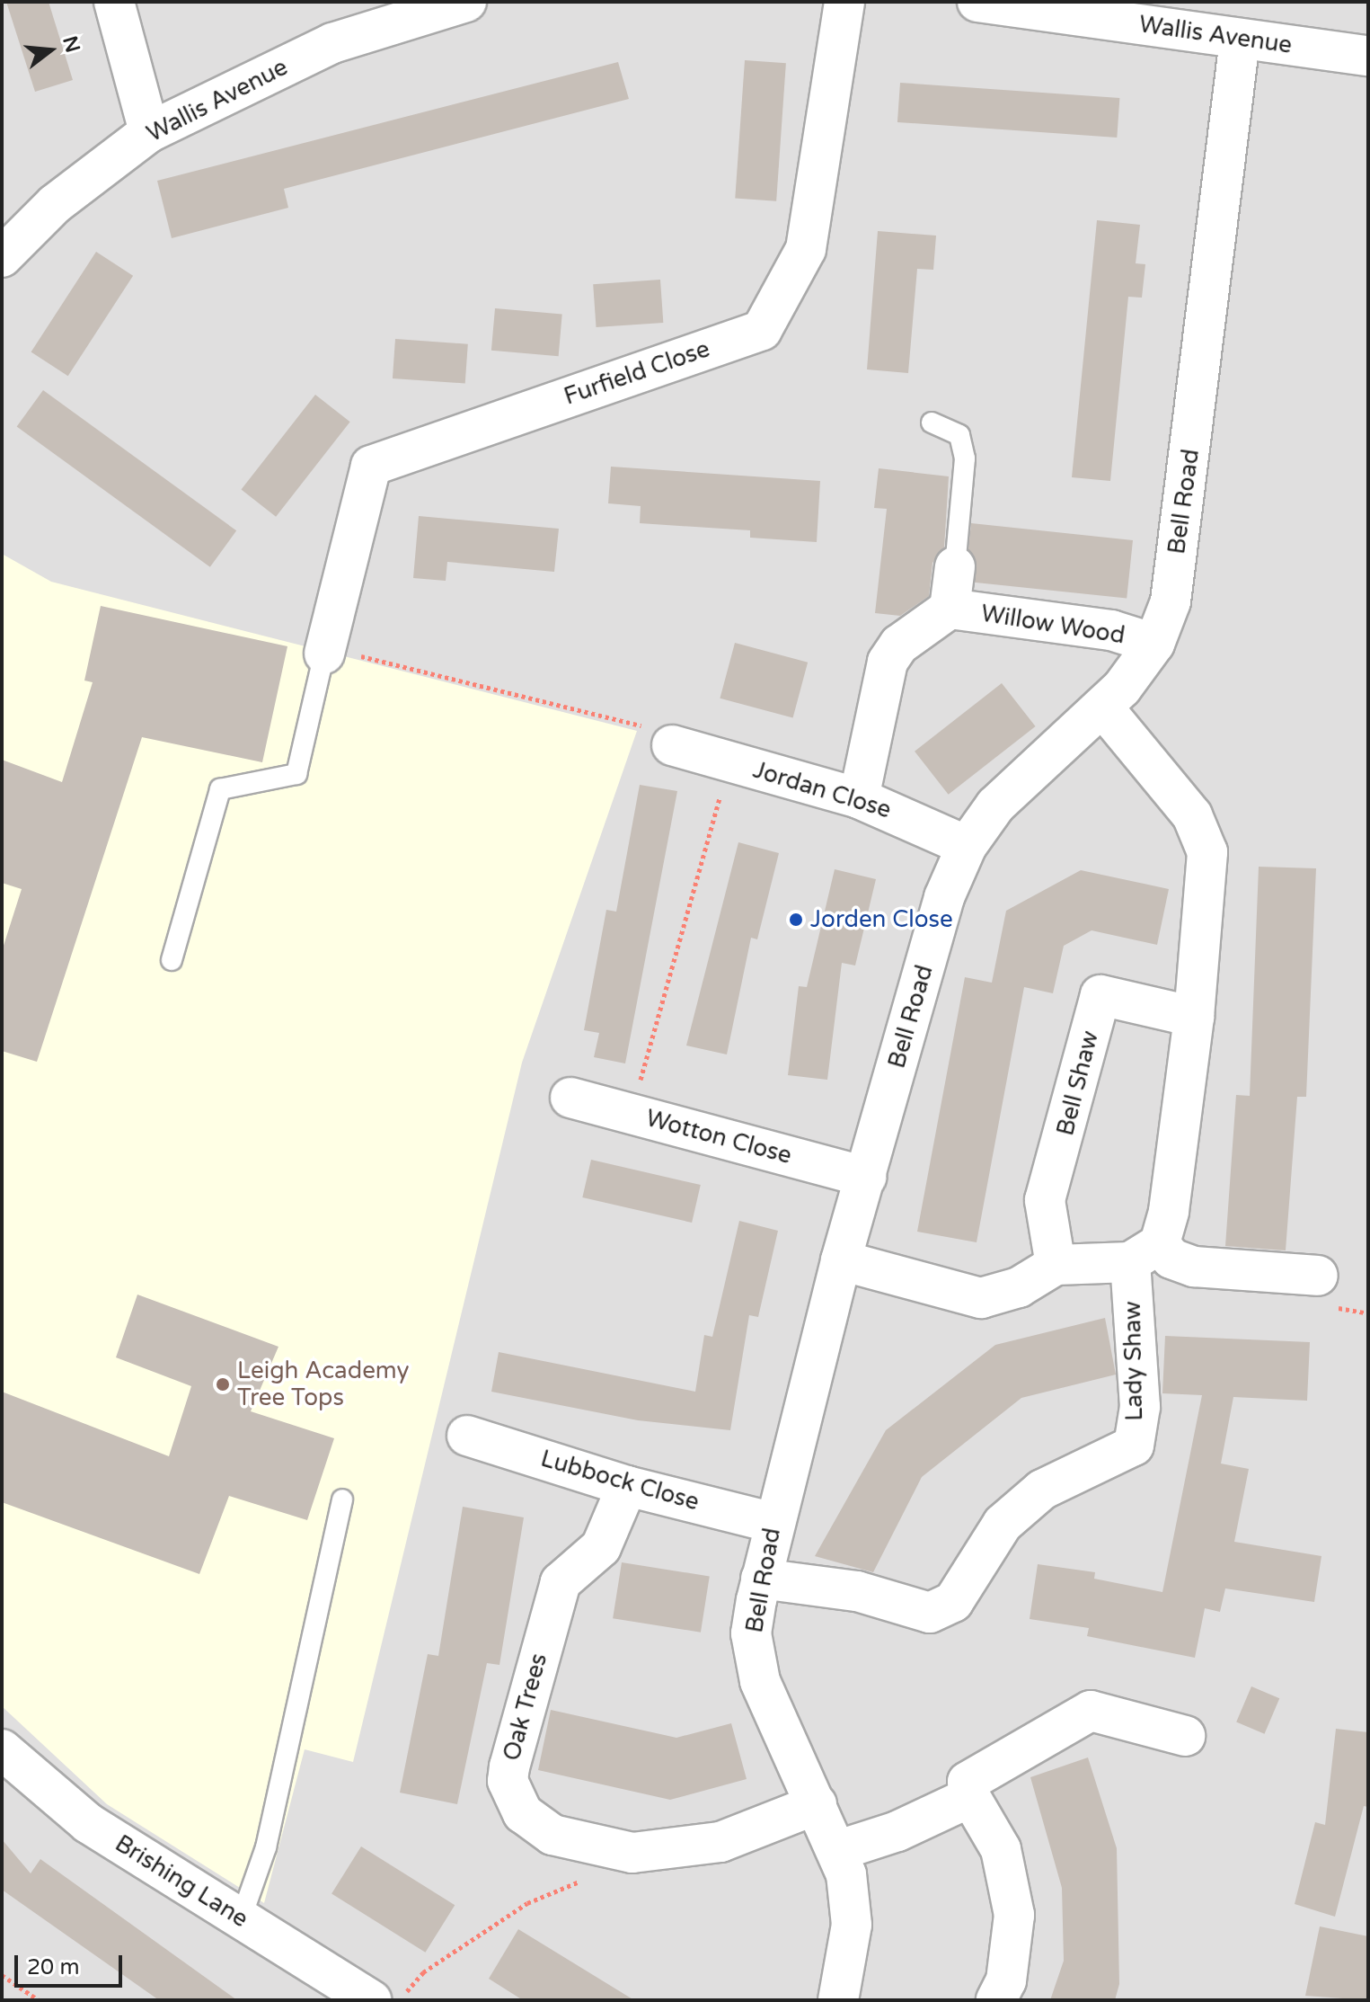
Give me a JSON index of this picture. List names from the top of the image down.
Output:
{
  "streets": {
    "street": [
      "Wallis Avenue",
      "Furfield Close",
      "Bell Road",
      "Willow Wood",
      "Jordan Close",
      "Bell Shaw",
      "Wotton Close",
      "Lady Shaw",
      "Lubbock Close",
      "Oak Trees",
      "Brishing Lane"
    ]
  },
  "crossings": [
    ["Wallis Avenue", "Bell Road"],
    ["Bell Road", "Willow Wood"],
    ["Bell Road", "Jordan Close"],
    ["Bell Road", "Wotton Close"],
    ["Bell Road", "Lady Shaw"],
    ["Bell Road", "Lubbock Close"],
    ["Bell Road", "Oak Trees"],
    ["Willow Wood", "Jordan Close"],
    ["Lubbock Close", "Oak Trees"]
  ],
  "places": ["Jorden Close", "Leigh Academy Tree Tops"],
  "scale_bar": "20 m",
  "north": "right"
}
